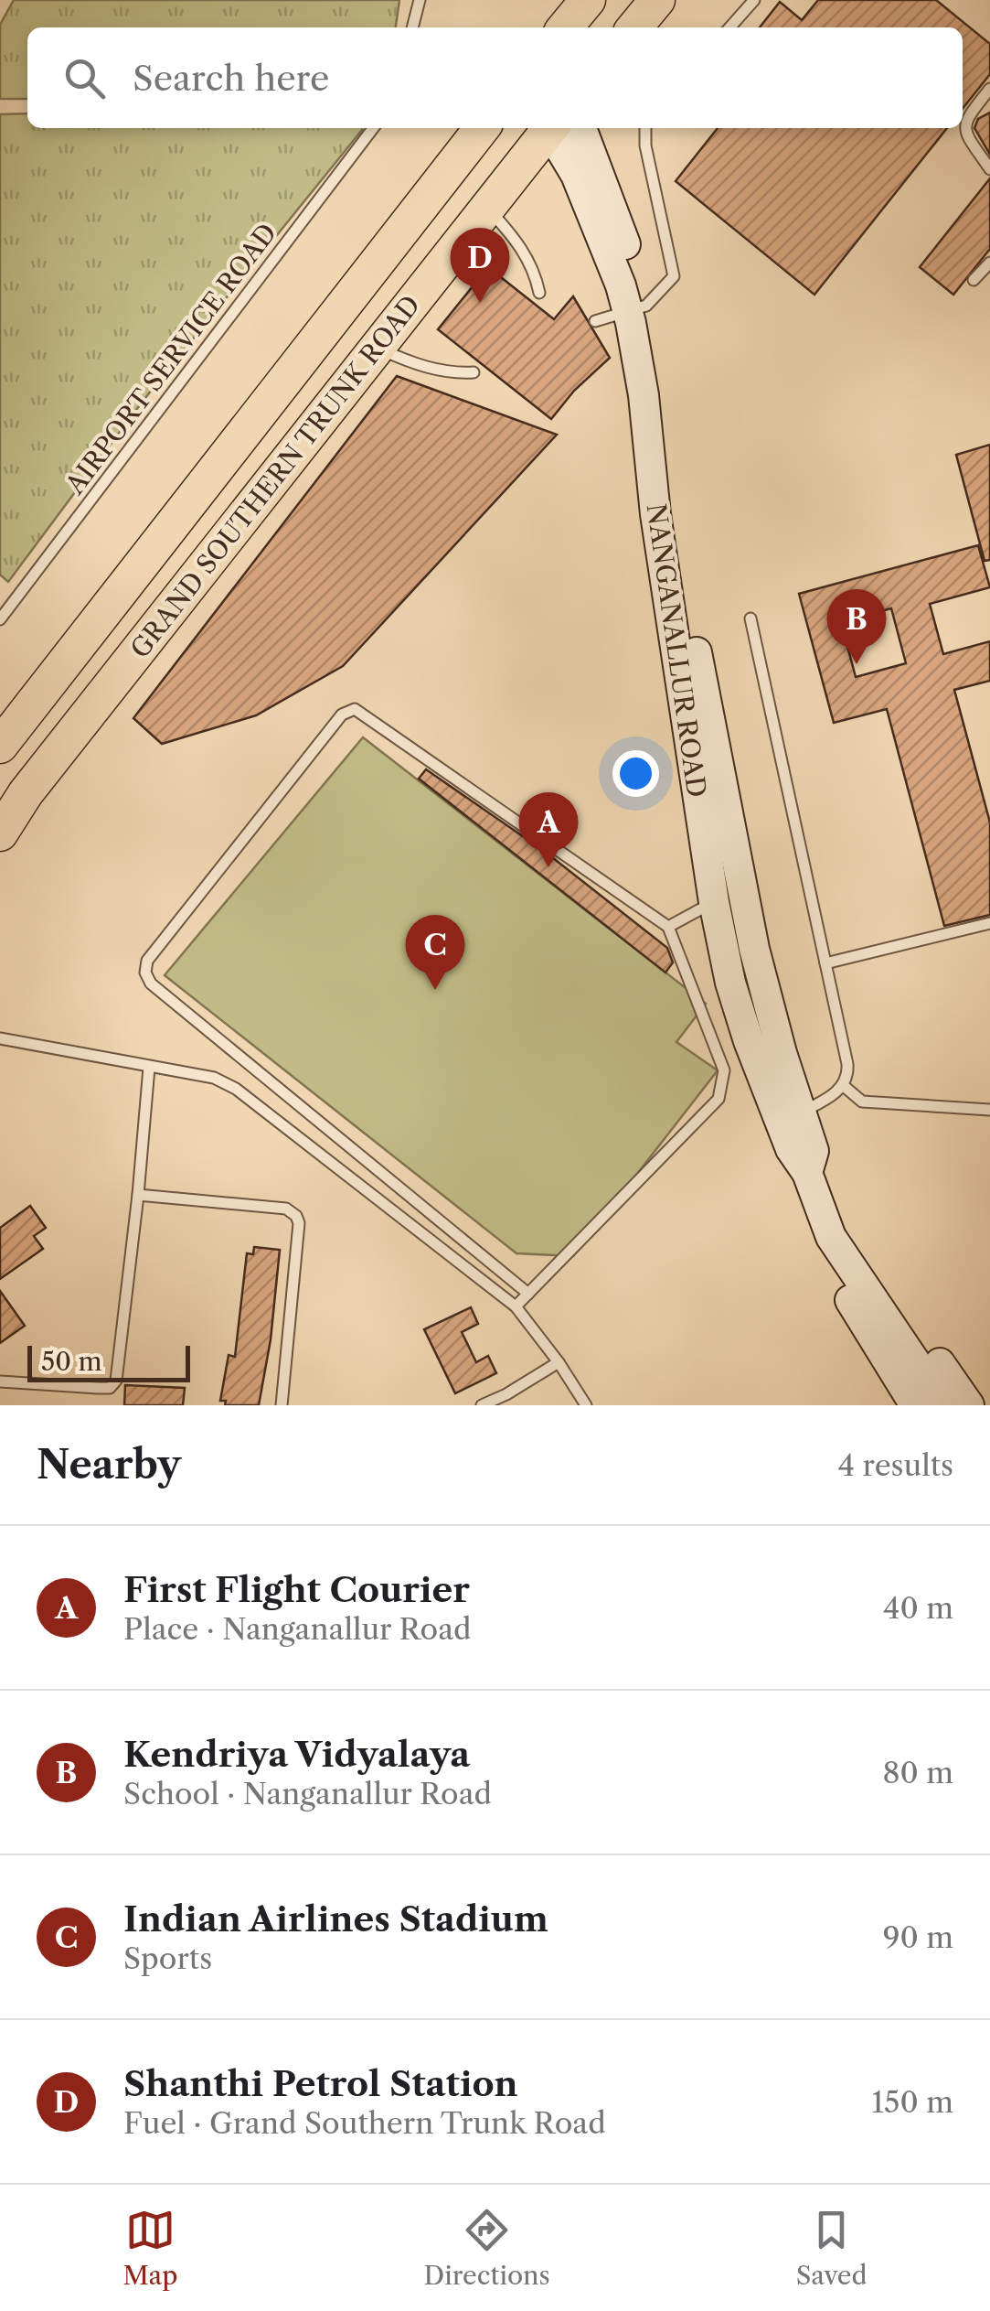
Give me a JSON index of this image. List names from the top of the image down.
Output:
{
  "streets": {
    "main road": ["GRAND SOUTHERN TRUNK ROAD"],
    "street": ["NANGANALLUR ROAD"],
    "lane": ["AIRPORT SERVICE ROAD"]
  },
  "scale_bar": "50 m",
  "page": {
    "search": "Search here",
    "pins": [
      "D",
      "B",
      "A",
      "C"
    ],
    "scale": "50 m",
    "heading": ["Nearby", "4 results"],
    "list": [
      {
        "mark": "A",
        "name": "First Flight Courier",
        "note": "Place · Nanganallur Road",
        "value": "40 m"
      },
      {
        "mark": "B",
        "name": "Kendriya Vidyalaya",
        "note": "School · Nanganallur Road",
        "value": "80 m"
      },
      {
        "mark": "C",
        "name": "Indian Airlines Stadium",
        "note": "Sports",
        "value": "90 m"
      },
      {
        "mark": "D",
        "name": "Shanthi Petrol Station",
        "note": "Fuel · Grand Southern Trunk Road",
        "value": "150 m"
      }
    ],
    "nav": ["Map", "Directions", "Saved"]
  }
}
